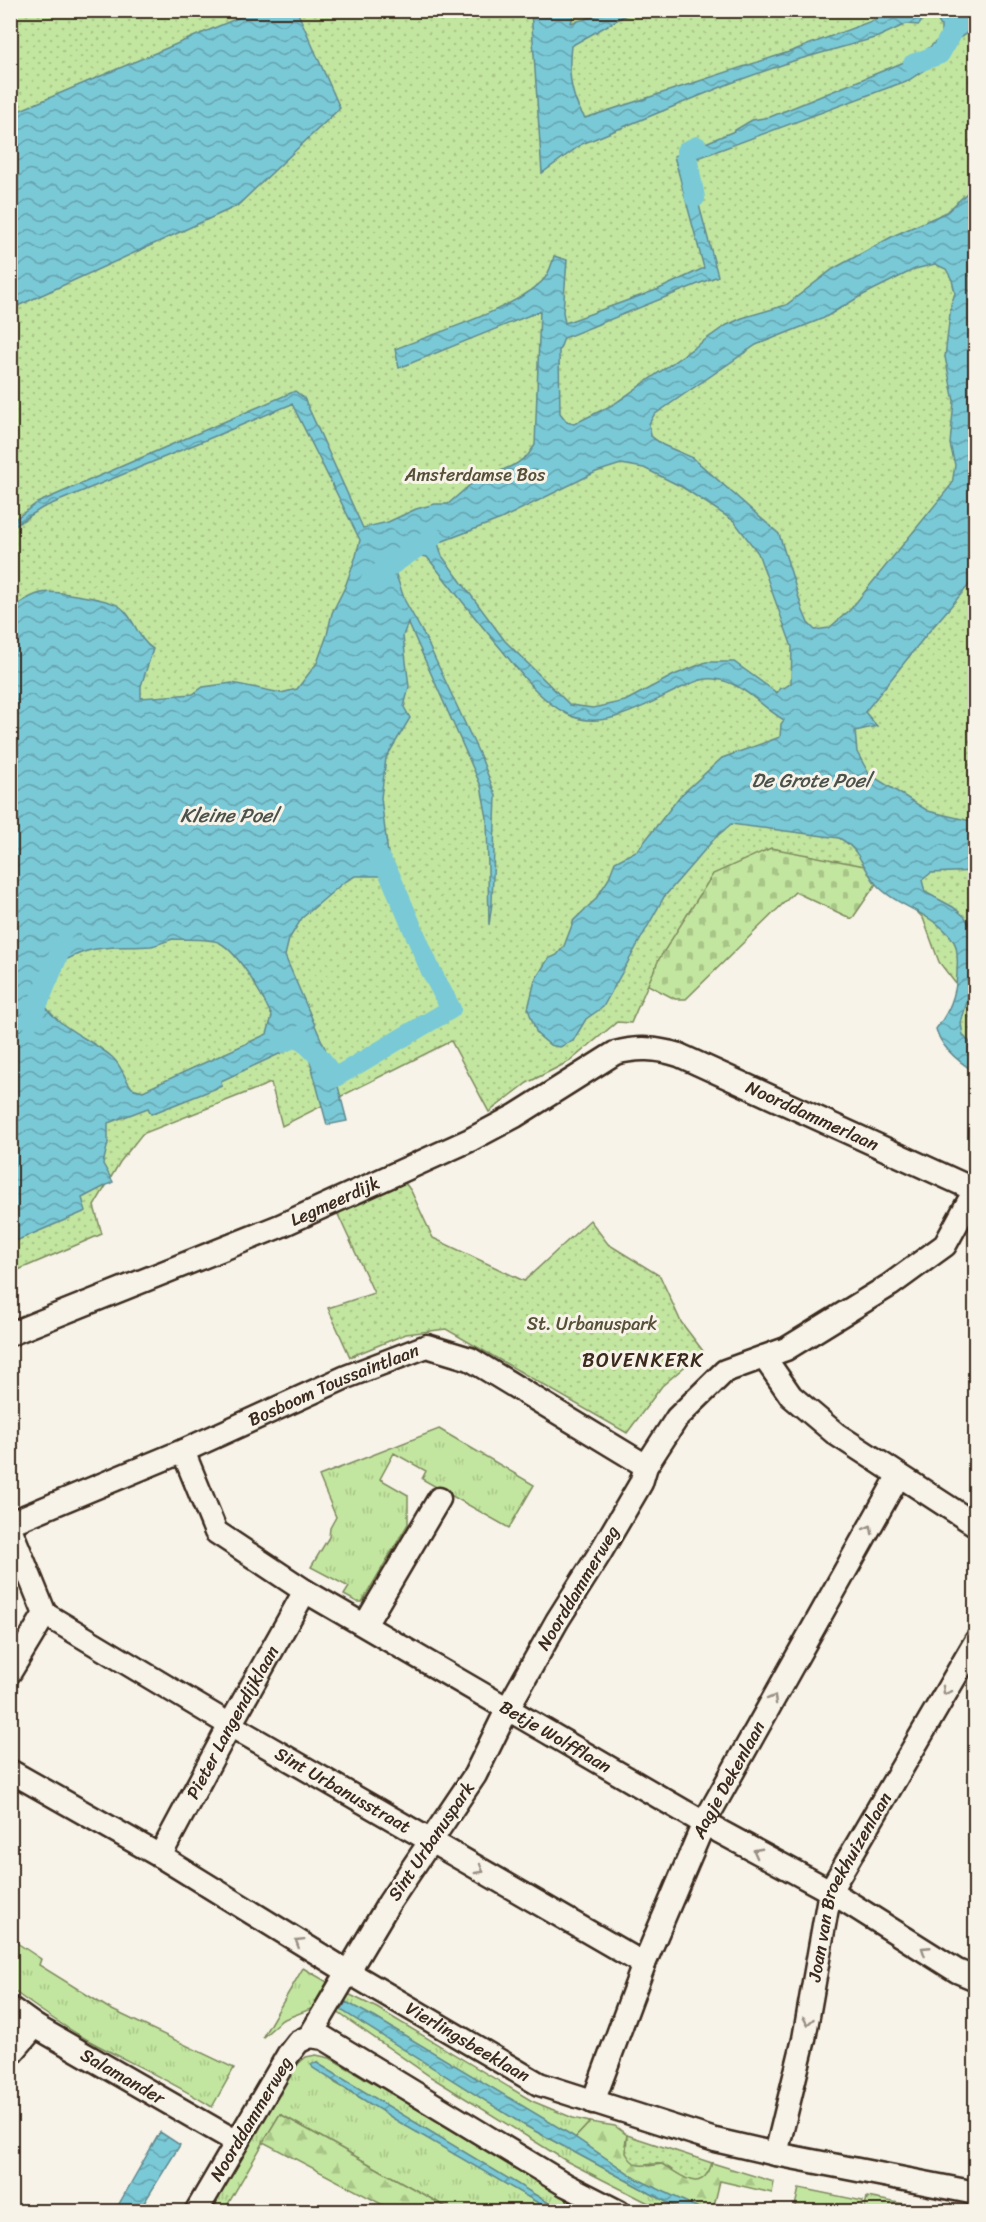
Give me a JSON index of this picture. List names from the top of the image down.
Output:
{
  "streets": {
    "street": [
      "Noorddammerlaan",
      "Legmeerdijk",
      "Bosboom Toussaintlaan",
      "Noorddammerweg",
      "Pieter Langendijklaan",
      "Betje Wolfflaan",
      "Aagje Dekenlaan",
      "Sint Urbanusstraat",
      "Sint Urbanuspark",
      "Joan van Broekhuizenlaan",
      "Vierlingsbeeklaan",
      "Salamander"
    ]
  },
  "crossings": [
    ["Noorddammerlaan", "Legmeerdijk"],
    ["Bosboom Toussaintlaan", "Noorddammerweg"],
    ["Bosboom Toussaintlaan", "Betje Wolfflaan"],
    ["Noorddammerweg", "Betje Wolfflaan"],
    ["Noorddammerweg", "Sint Urbanuspark"],
    ["Noorddammerweg", "Vierlingsbeeklaan"],
    ["Noorddammerweg", "Salamander"],
    ["Pieter Langendijklaan", "Betje Wolfflaan"],
    ["Pieter Langendijklaan", "Sint Urbanusstraat"],
    ["Pieter Langendijklaan", "Vierlingsbeeklaan"],
    ["Betje Wolfflaan", "Aagje Dekenlaan"],
    ["Betje Wolfflaan", "Sint Urbanuspark"],
    ["Betje Wolfflaan", "Joan van Broekhuizenlaan"],
    ["Aagje Dekenlaan", "Sint Urbanusstraat"],
    ["Aagje Dekenlaan", "Vierlingsbeeklaan"],
    ["Sint Urbanusstraat", "Sint Urbanuspark"],
    ["Sint Urbanuspark", "Vierlingsbeeklaan"],
    ["Joan van Broekhuizenlaan", "Vierlingsbeeklaan"]
  ],
  "one_way": ["Aagje Dekenlaan", "Sint Urbanusstraat", "Joan van Broekhuizenlaan"],
  "districts": ["BOVENKERK"],
  "water": ["De Grote Poel", "Kleine Poel"],
  "parks": ["Amsterdamse Bos", "St. Urbanuspark"]
}
